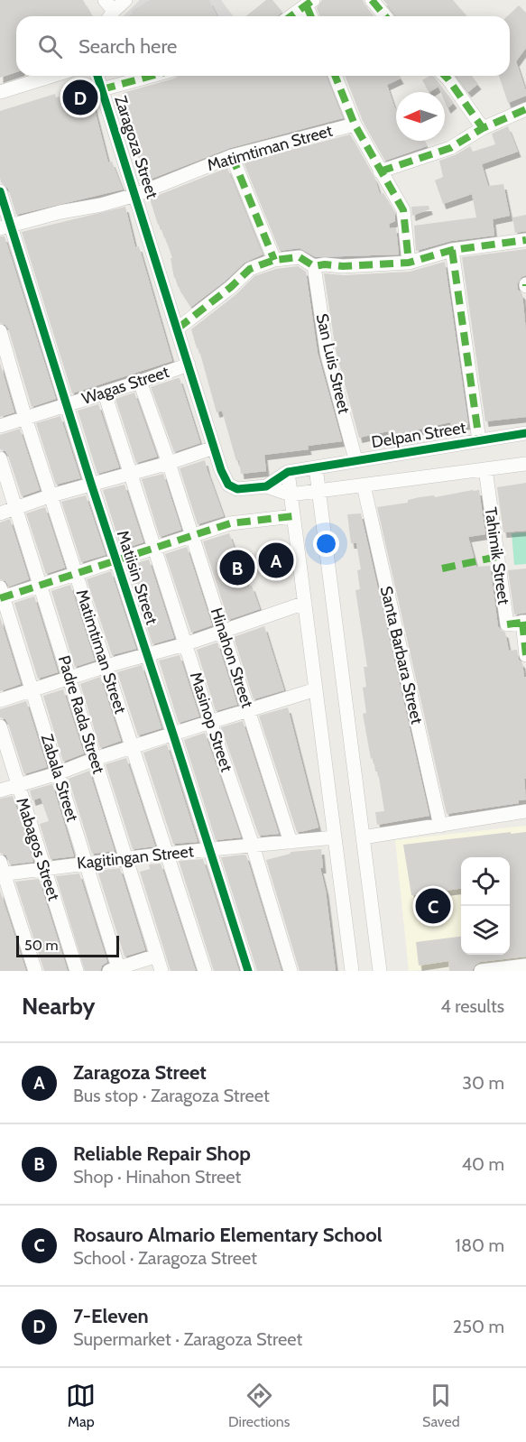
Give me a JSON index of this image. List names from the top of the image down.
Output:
{
  "streets": {
    "street": [
      "Zaragoza Street",
      "Matimtiman Street",
      "San Luis Street",
      "Wagas Street",
      "Delpan Street",
      "Tahimik Street",
      "Matiisin Street",
      "Santa Barbara Street",
      "Hinahon Street",
      "Padre Rada Street",
      "Masinop Street",
      "Zabala Street",
      "Mabagos Street",
      "Kagitingan Street"
    ]
  },
  "crossings": [
    ["Zaragoza Street", "Matimtiman Street"],
    ["Zaragoza Street", "Wagas Street"],
    ["Matimtiman Street", "Wagas Street"],
    ["Matimtiman Street", "Matiisin Street"],
    ["Matimtiman Street", "Kagitingan Street"],
    ["San Luis Street", "Delpan Street"],
    ["Wagas Street", "Matiisin Street"],
    ["Wagas Street", "Hinahon Street"],
    ["Wagas Street", "Masinop Street"],
    ["Matiisin Street", "Kagitingan Street"],
    ["Hinahon Street", "Kagitingan Street"],
    ["Padre Rada Street", "Kagitingan Street"],
    ["Masinop Street", "Kagitingan Street"],
    ["Zabala Street", "Kagitingan Street"],
    ["Mabagos Street", "Kagitingan Street"]
  ],
  "scale_bar": "50 m",
  "north": "left",
  "page": {
    "search": "Search here",
    "pins": [
      "D",
      "A",
      "B",
      "C"
    ],
    "scale": "50 m",
    "heading": ["Nearby", "4 results"],
    "list": [
      {
        "mark": "A",
        "name": "Zaragoza Street",
        "note": "Bus stop · Zaragoza Street",
        "value": "30 m"
      },
      {
        "mark": "B",
        "name": "Reliable Repair Shop",
        "note": "Shop · Hinahon Street",
        "value": "40 m"
      },
      {
        "mark": "C",
        "name": "Rosauro Almario Elementary School",
        "note": "School · Zaragoza Street",
        "value": "180 m"
      },
      {
        "mark": "D",
        "name": "7-Eleven",
        "note": "Supermarket · Zaragoza Street",
        "value": "250 m"
      }
    ],
    "nav": ["Map", "Directions", "Saved"]
  }
}
